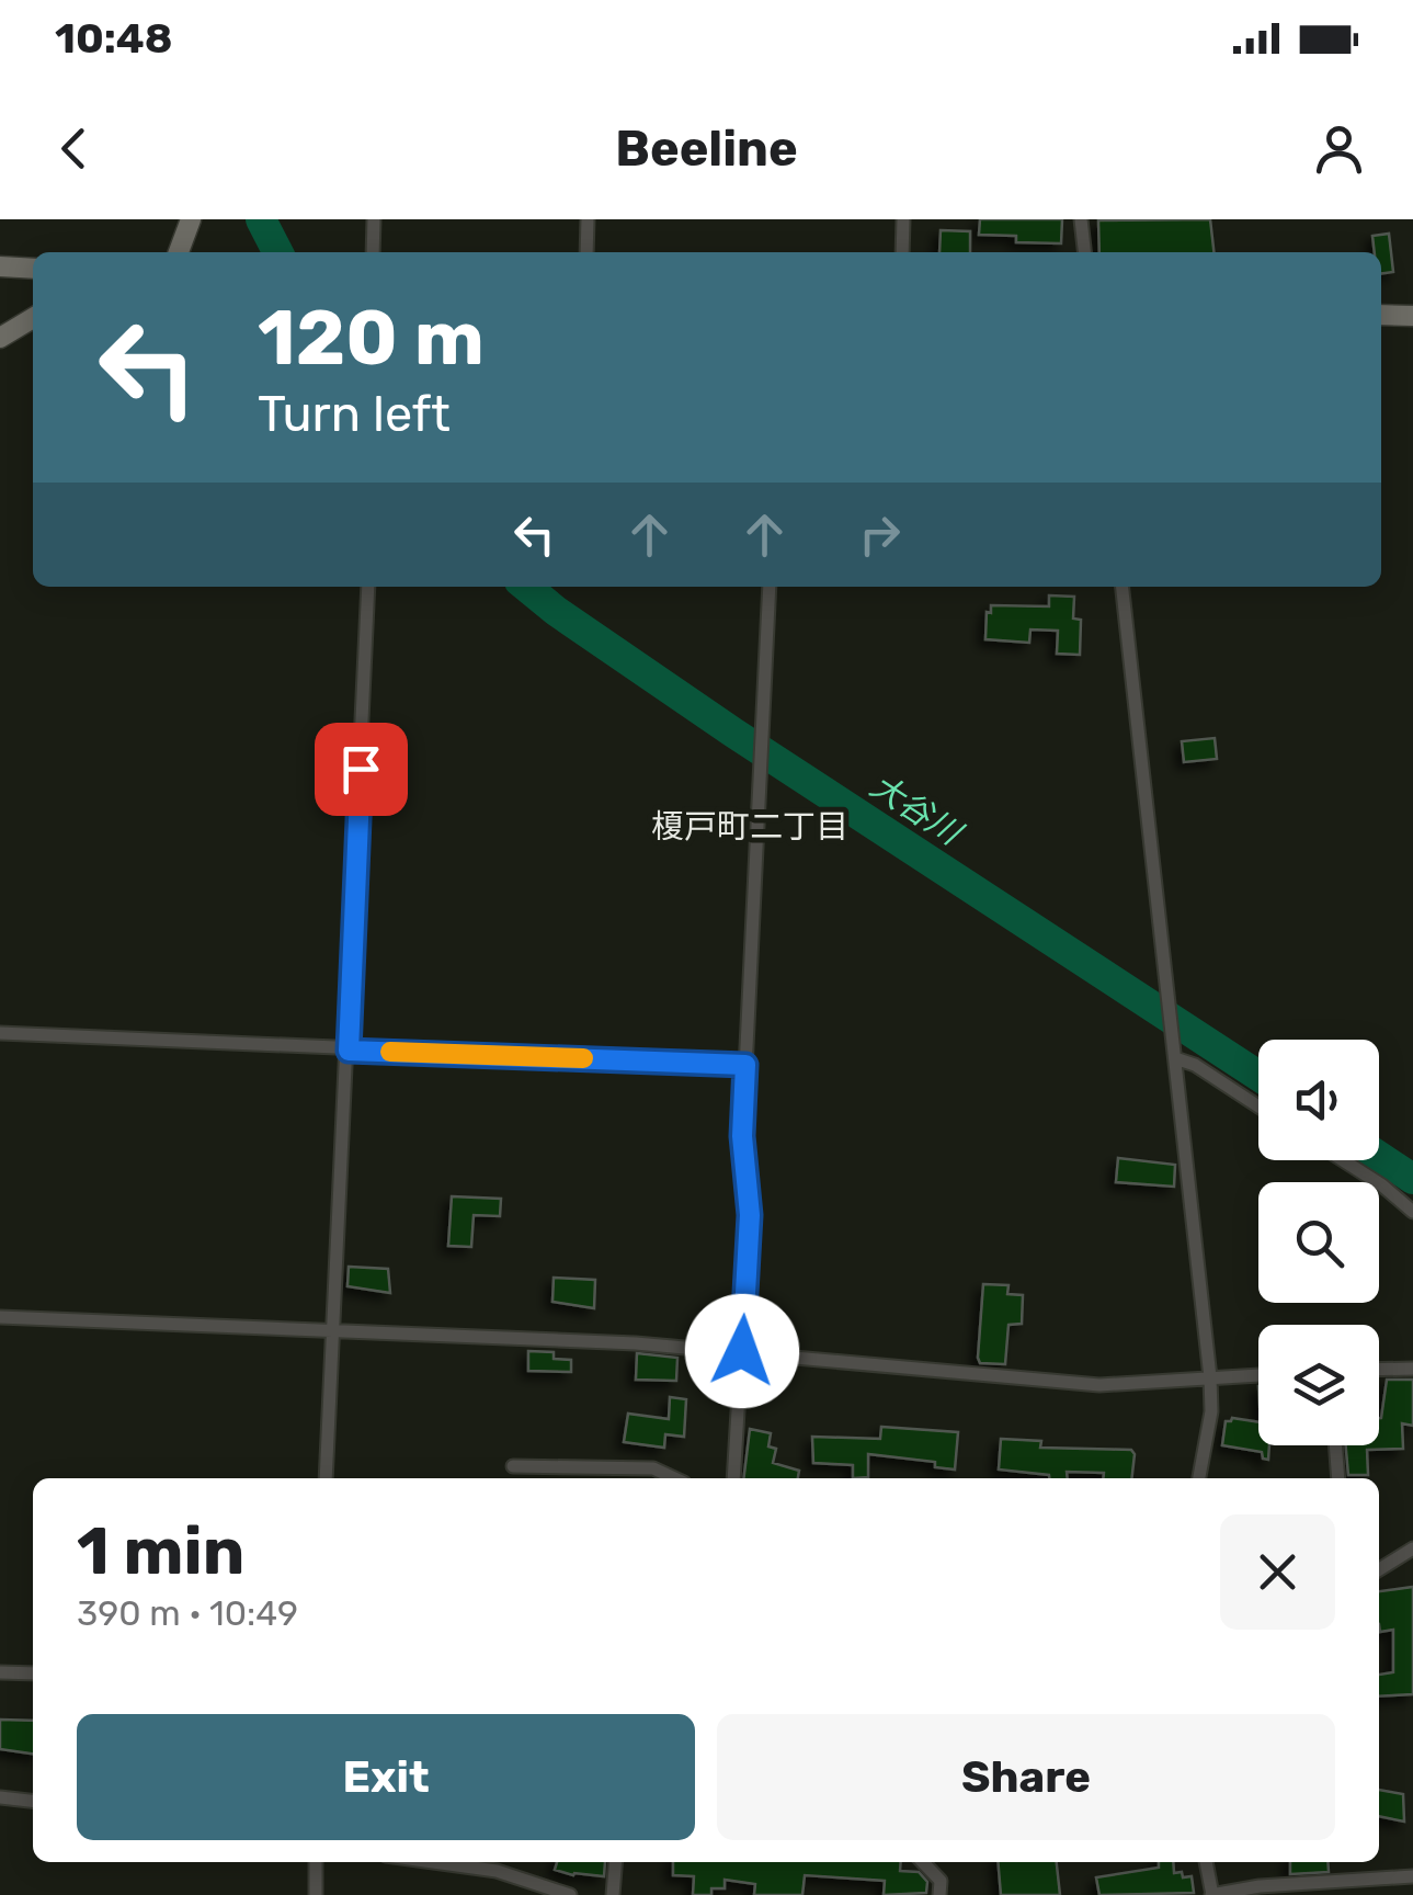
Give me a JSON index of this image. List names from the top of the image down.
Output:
{
  "districts": ["榎戸町二丁目"],
  "water": ["大谷川"],
  "page": {
    "status": "10:48",
    "header": "Beeline",
    "turn": ["120 m", "Turn left"],
    "heading": ["1 min", "390 m · 10:49"],
    "buttons": ["Exit", "Share"]
  }
}
